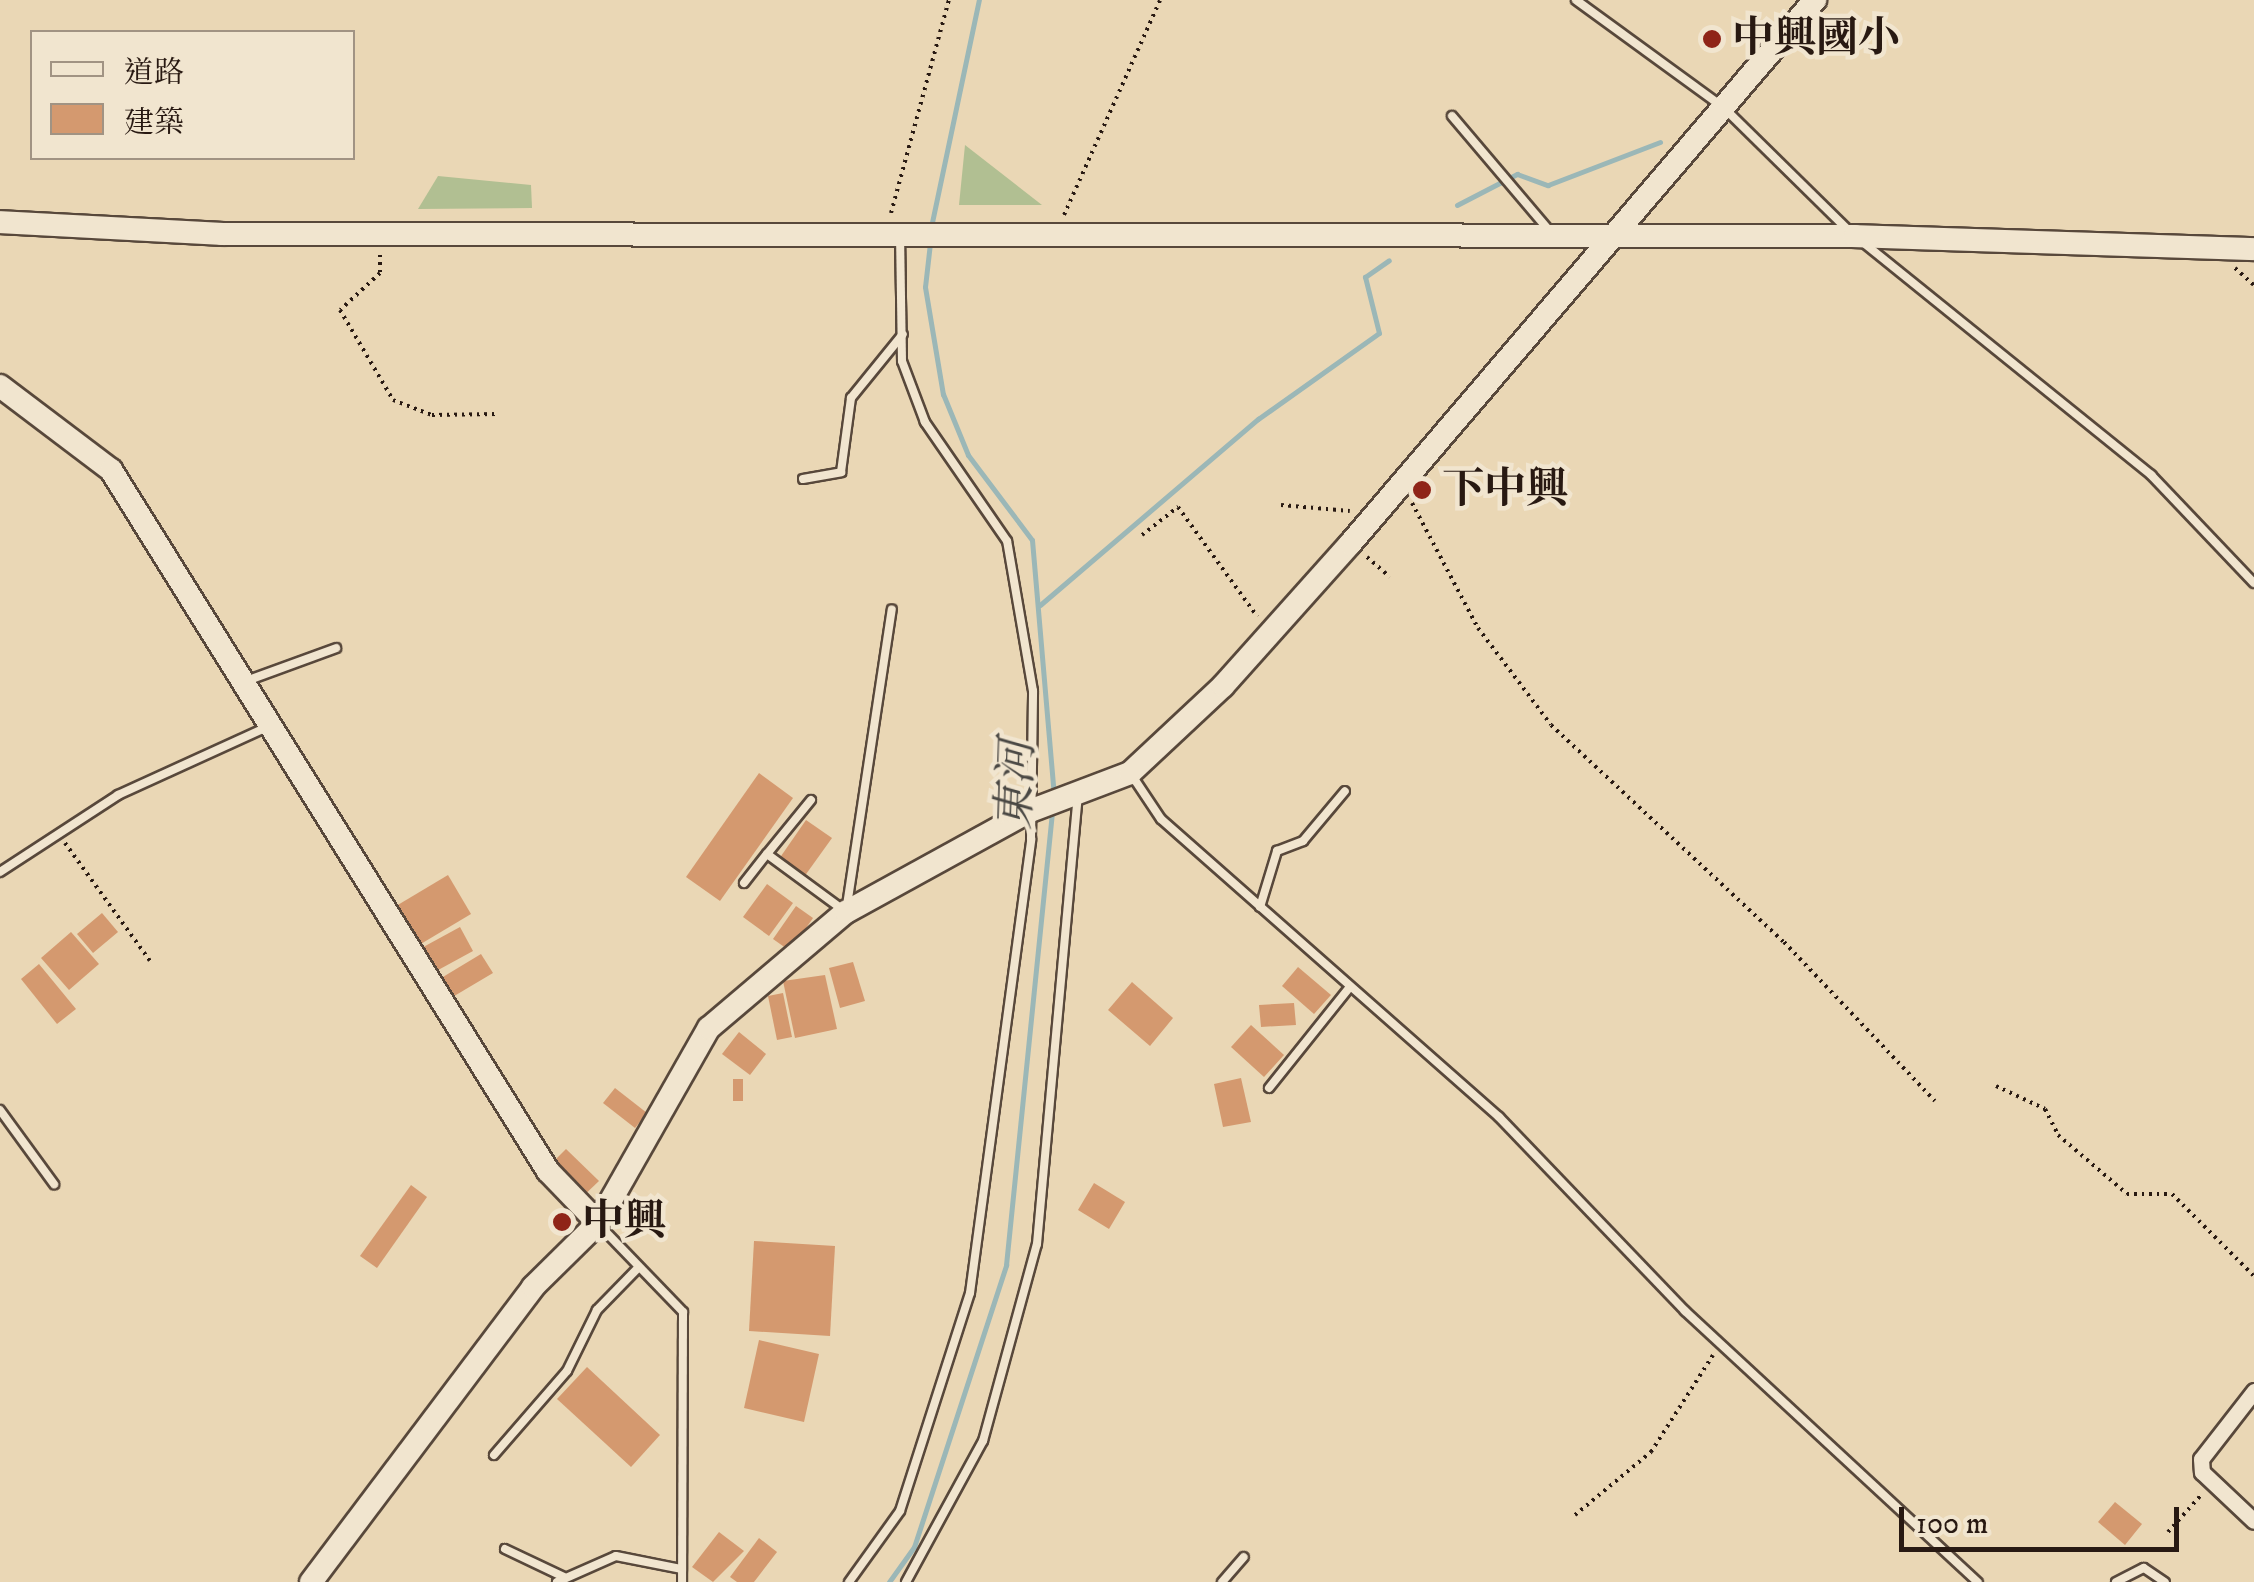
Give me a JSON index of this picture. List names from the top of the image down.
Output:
{
  "water": ["東河"],
  "places": ["中興國小", "下中興", "中興"],
  "legend": ["道路", "建築"],
  "scale_bar": "100 m"
}
